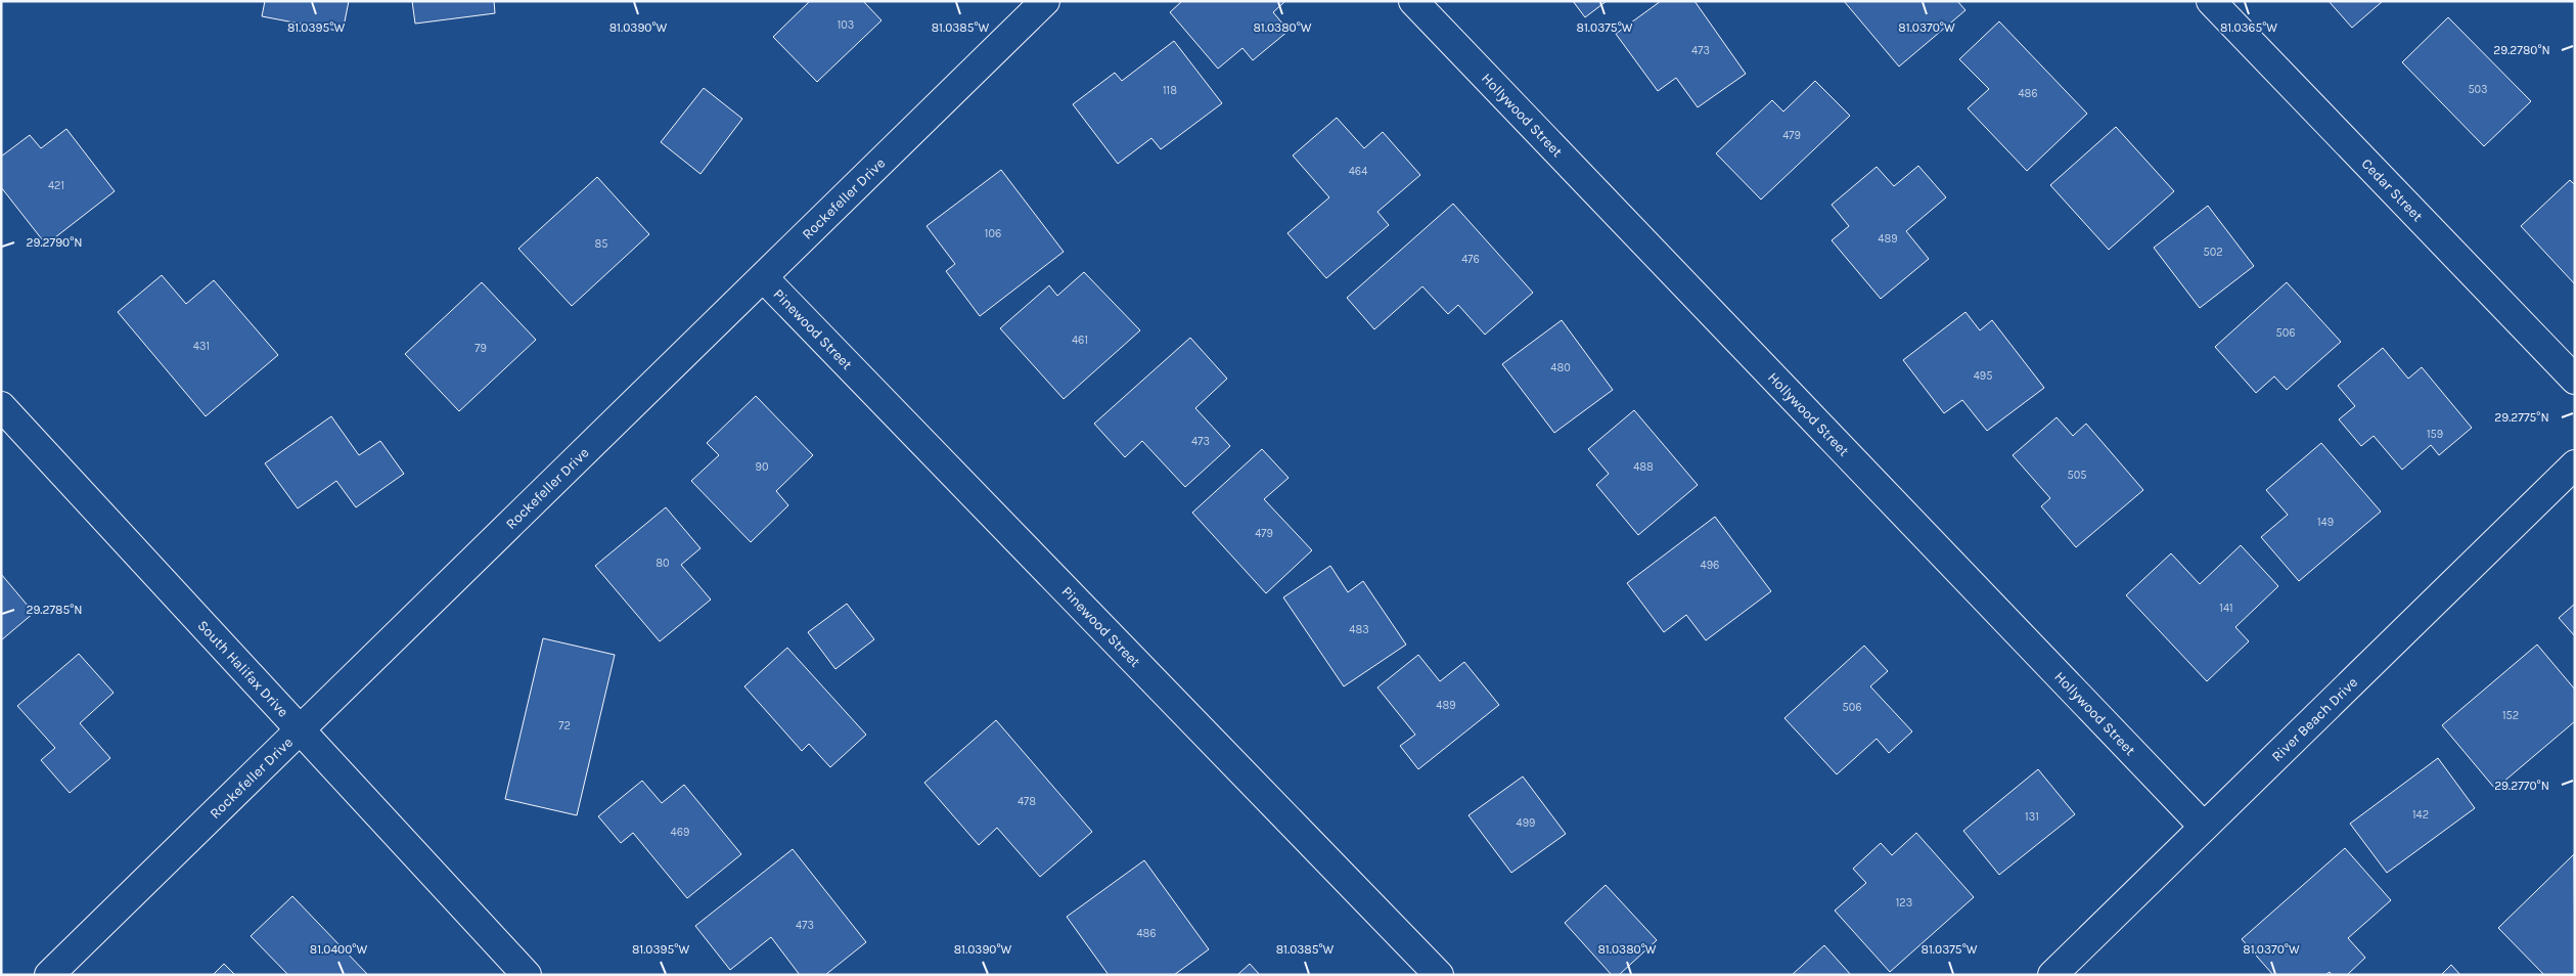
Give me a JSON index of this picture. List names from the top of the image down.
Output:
{
  "streets": {
    "street": [
      "Hollywood Street",
      "Cedar Street",
      "Rockefeller Drive",
      "Pinewood Street",
      "South Halifax Drive",
      "River Beach Drive"
    ]
  },
  "crossings": [
    ["Hollywood Street", "River Beach Drive"],
    ["Rockefeller Drive", "Pinewood Street"],
    ["Rockefeller Drive", "South Halifax Drive"]
  ],
  "house_numbers": [
    "103",
    "473",
    "503",
    "118",
    "486",
    "479",
    "464",
    "421",
    "106",
    "489",
    "85",
    "502",
    "476",
    "506",
    "461",
    "431",
    "79",
    "480",
    "495",
    "159",
    "473",
    "90",
    "488",
    "505",
    "149",
    "479",
    "80",
    "496",
    "141",
    "483",
    "489",
    "506",
    "152",
    "72",
    "478",
    "142",
    "131",
    "499",
    "469",
    "123",
    "473",
    "486"
  ],
  "coordinates": [
    "81.0365°W",
    "81.0395°W",
    "81.0390°W",
    "81.0385°W",
    "81.0380°W",
    "81.0375°W",
    "81.0370°W",
    "29.2780°N",
    "29.2790°N",
    "29.2775°N",
    "29.2785°N",
    "29.2770°N",
    "81.0400°W"
  ]
}
